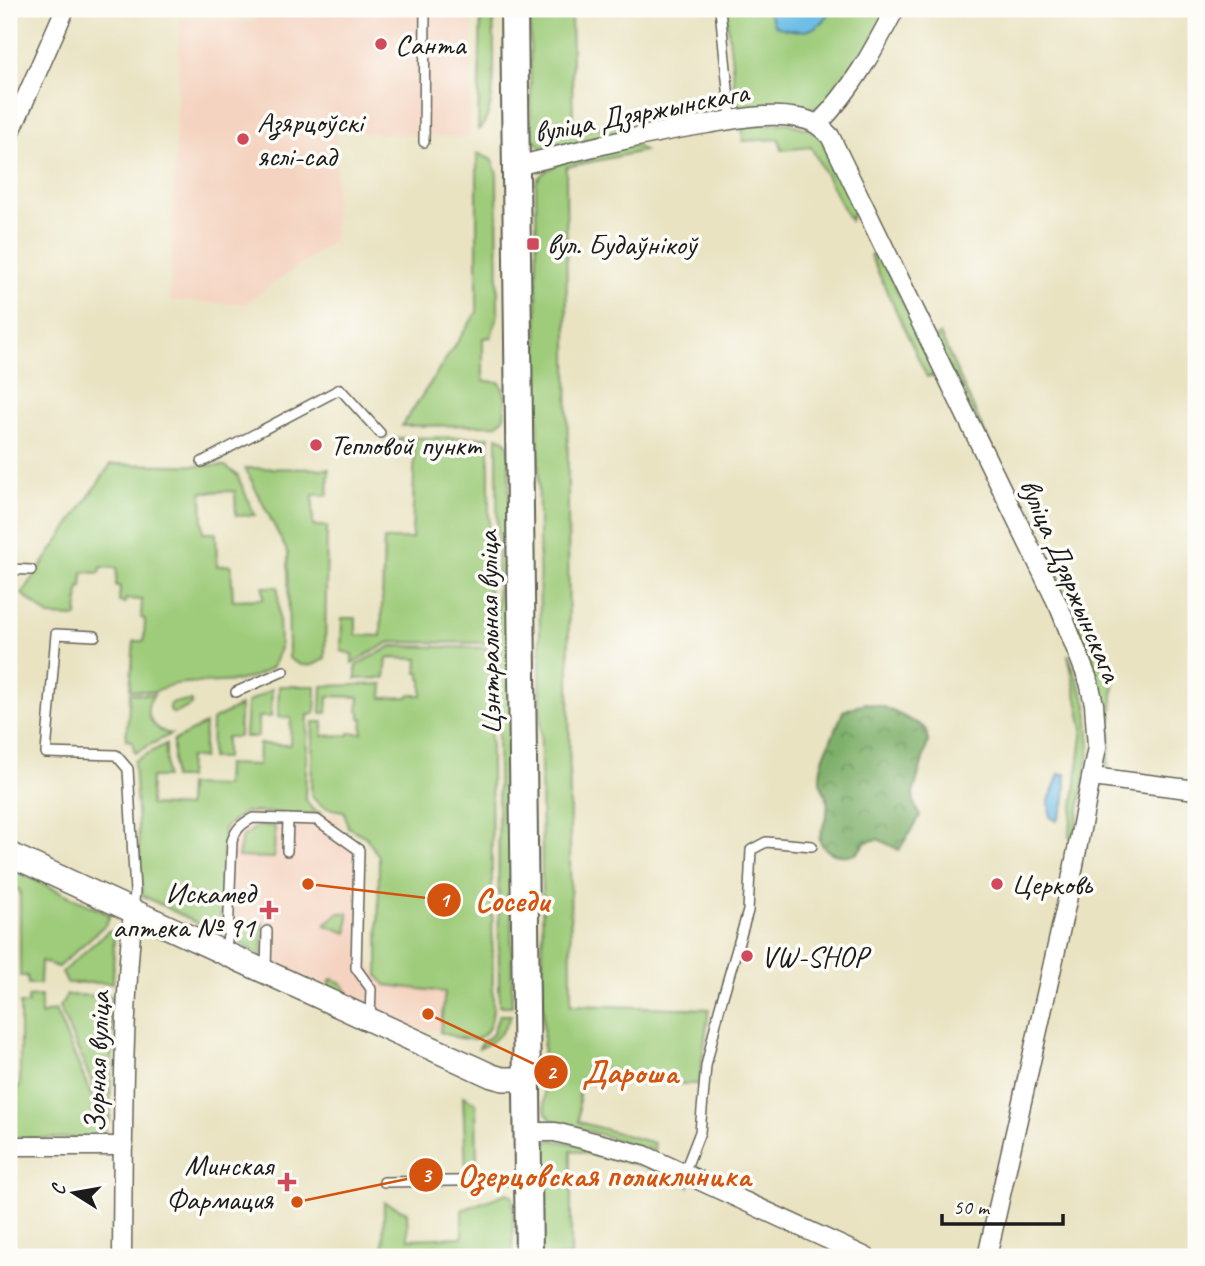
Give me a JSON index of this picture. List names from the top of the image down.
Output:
{
  "streets": {
    "main road": ["Цэнтральная вуліца"],
    "street": ["вуліца Дзяржынскага", "Зорная вуліца"]
  },
  "crossings": [
    ["вуліца Дзяржынскага", "Цэнтральная вуліца"]
  ],
  "places": {
    "other": [
      "Санта",
      "Азярцоўскі яслі-сад",
      "Тепловой пункт",
      "Соседи",
      "Церковь",
      "VW-SHOP",
      "Дароша",
      "Озерцовская поликлиника"
    ],
    "transit": ["вул. Будаўнікоў"],
    "health": ["Искамед аптека № 91", "Минская Фармация"]
  },
  "scale_bar": "50 m",
  "north": "left"
}
